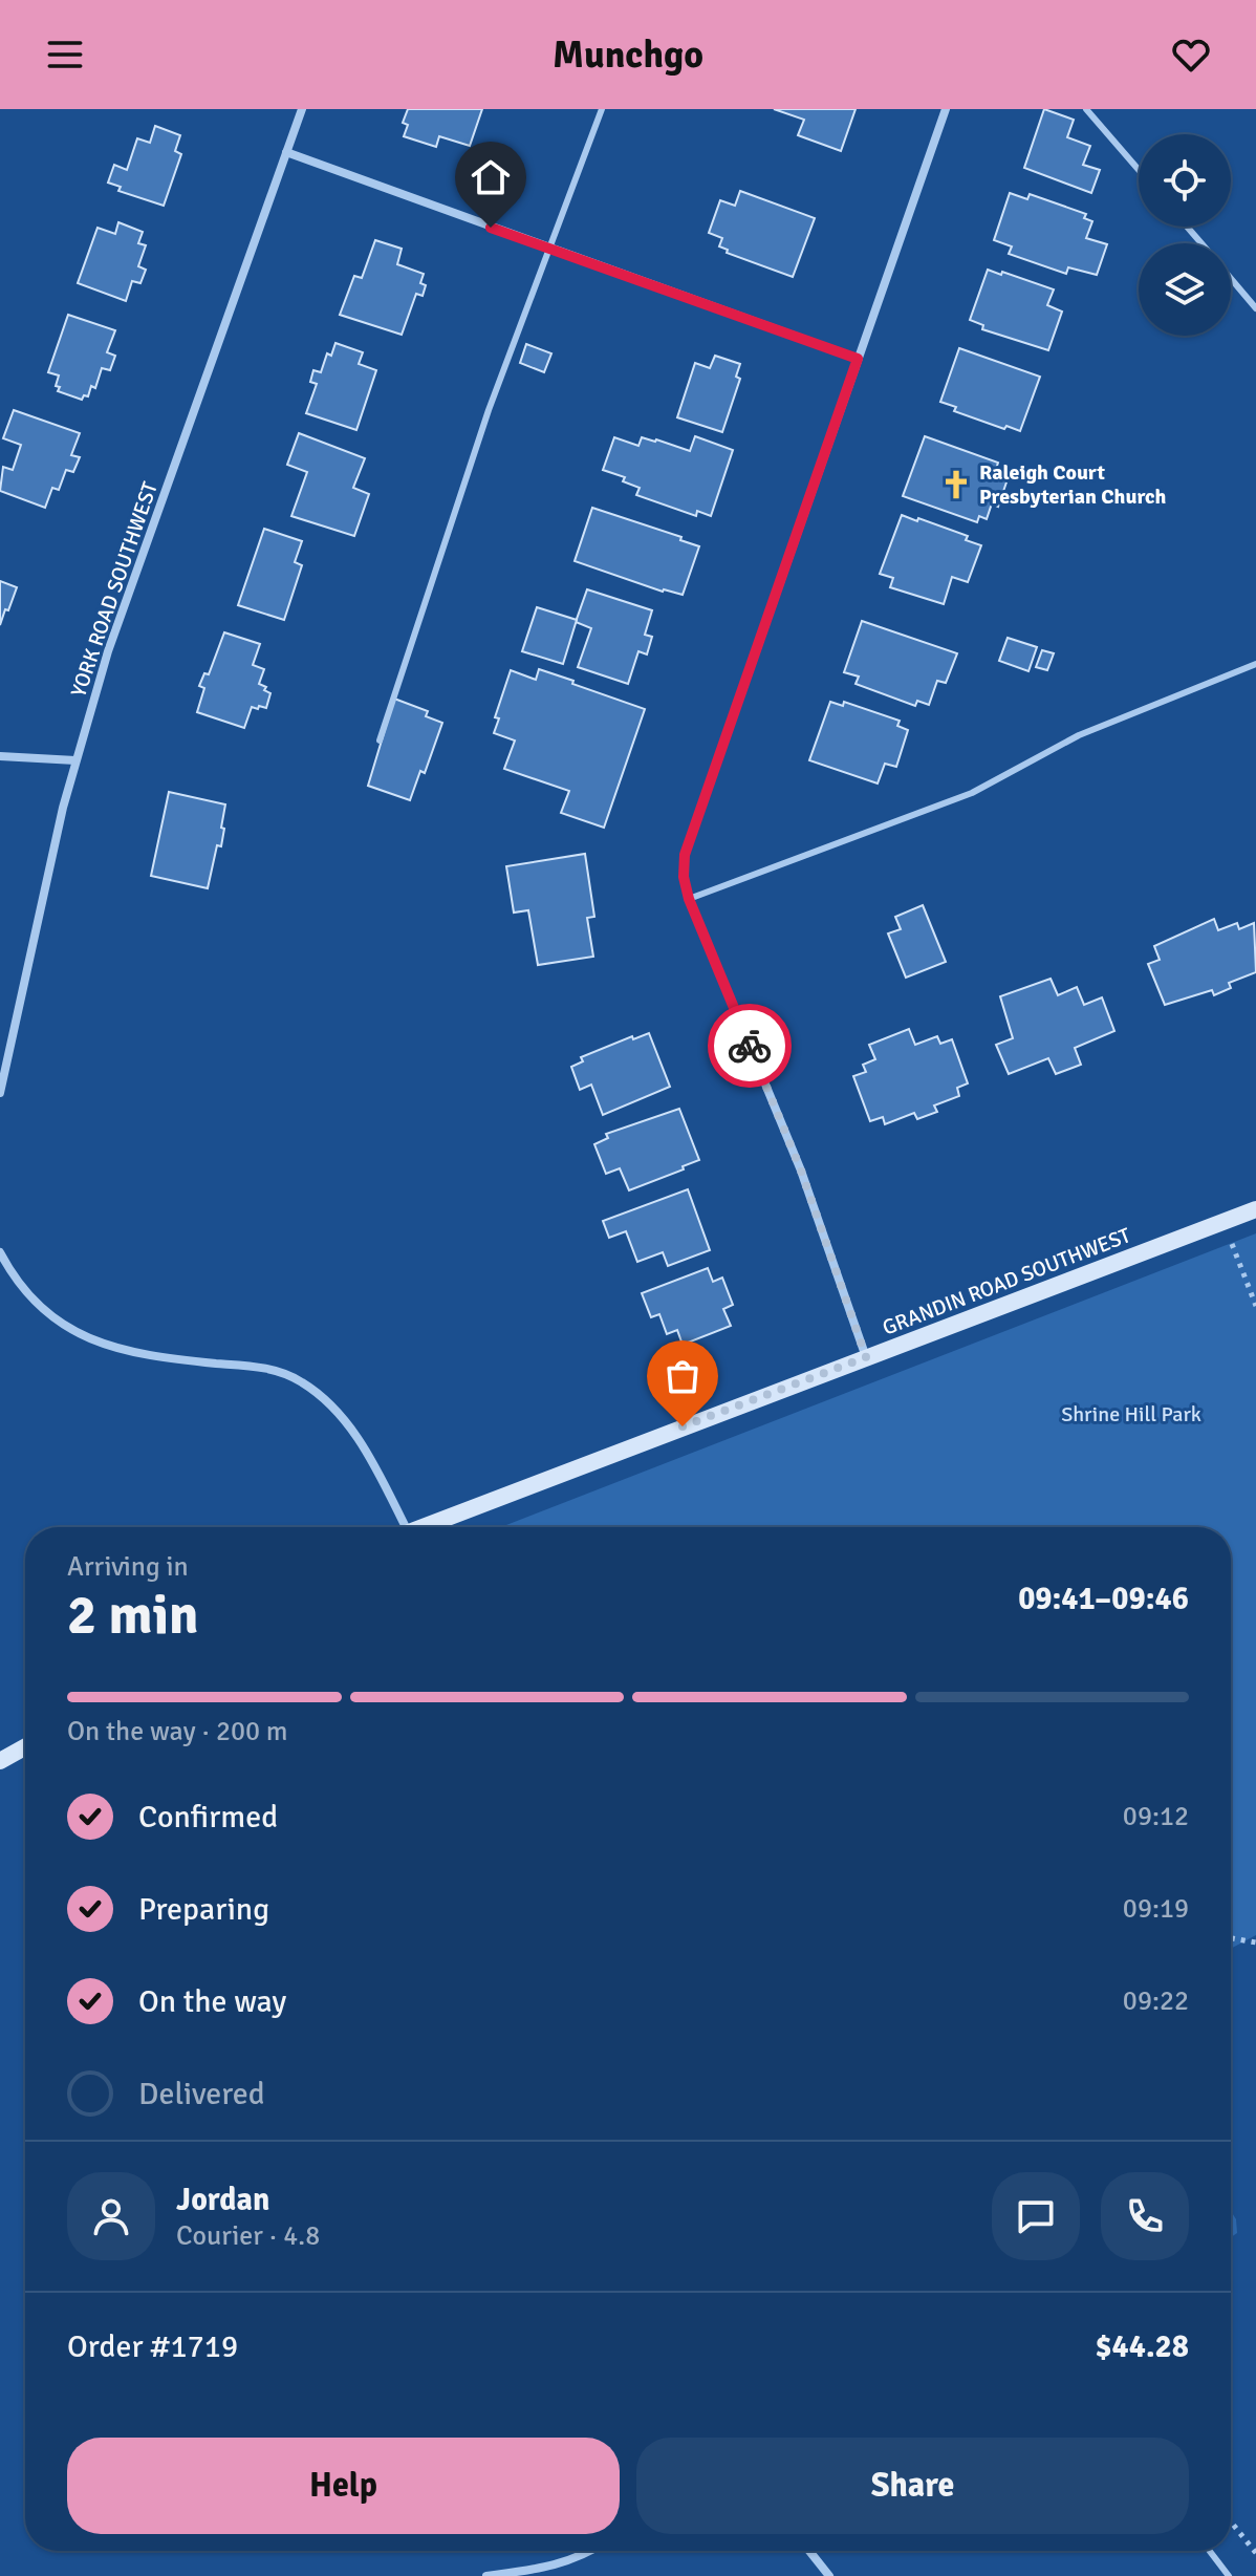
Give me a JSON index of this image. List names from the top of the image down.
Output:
{
  "streets": {
    "street": ["YORK ROAD SOUTHWEST", "GRANDIN ROAD SOUTHWEST"]
  },
  "parks": ["Shrine Hill Park"],
  "places": {
    "church": ["Raleigh Court Presbyterian Church"]
  },
  "page": {
    "header": "Munchgo",
    "heading": ["2 min", "Arriving in", "09:41–09:46"],
    "panel": [
      "Jordan",
      "Courier · 4.8",
      "Order #1719",
      "$44.28"
    ],
    "bar": "On the way · 200 m",
    "list": [
      ["Confirmed", "09:12"],
      ["Preparing", "09:19"],
      ["On the way", "09:22"],
      "Delivered"
    ],
    "buttons": ["Help", "Share"]
  }
}
